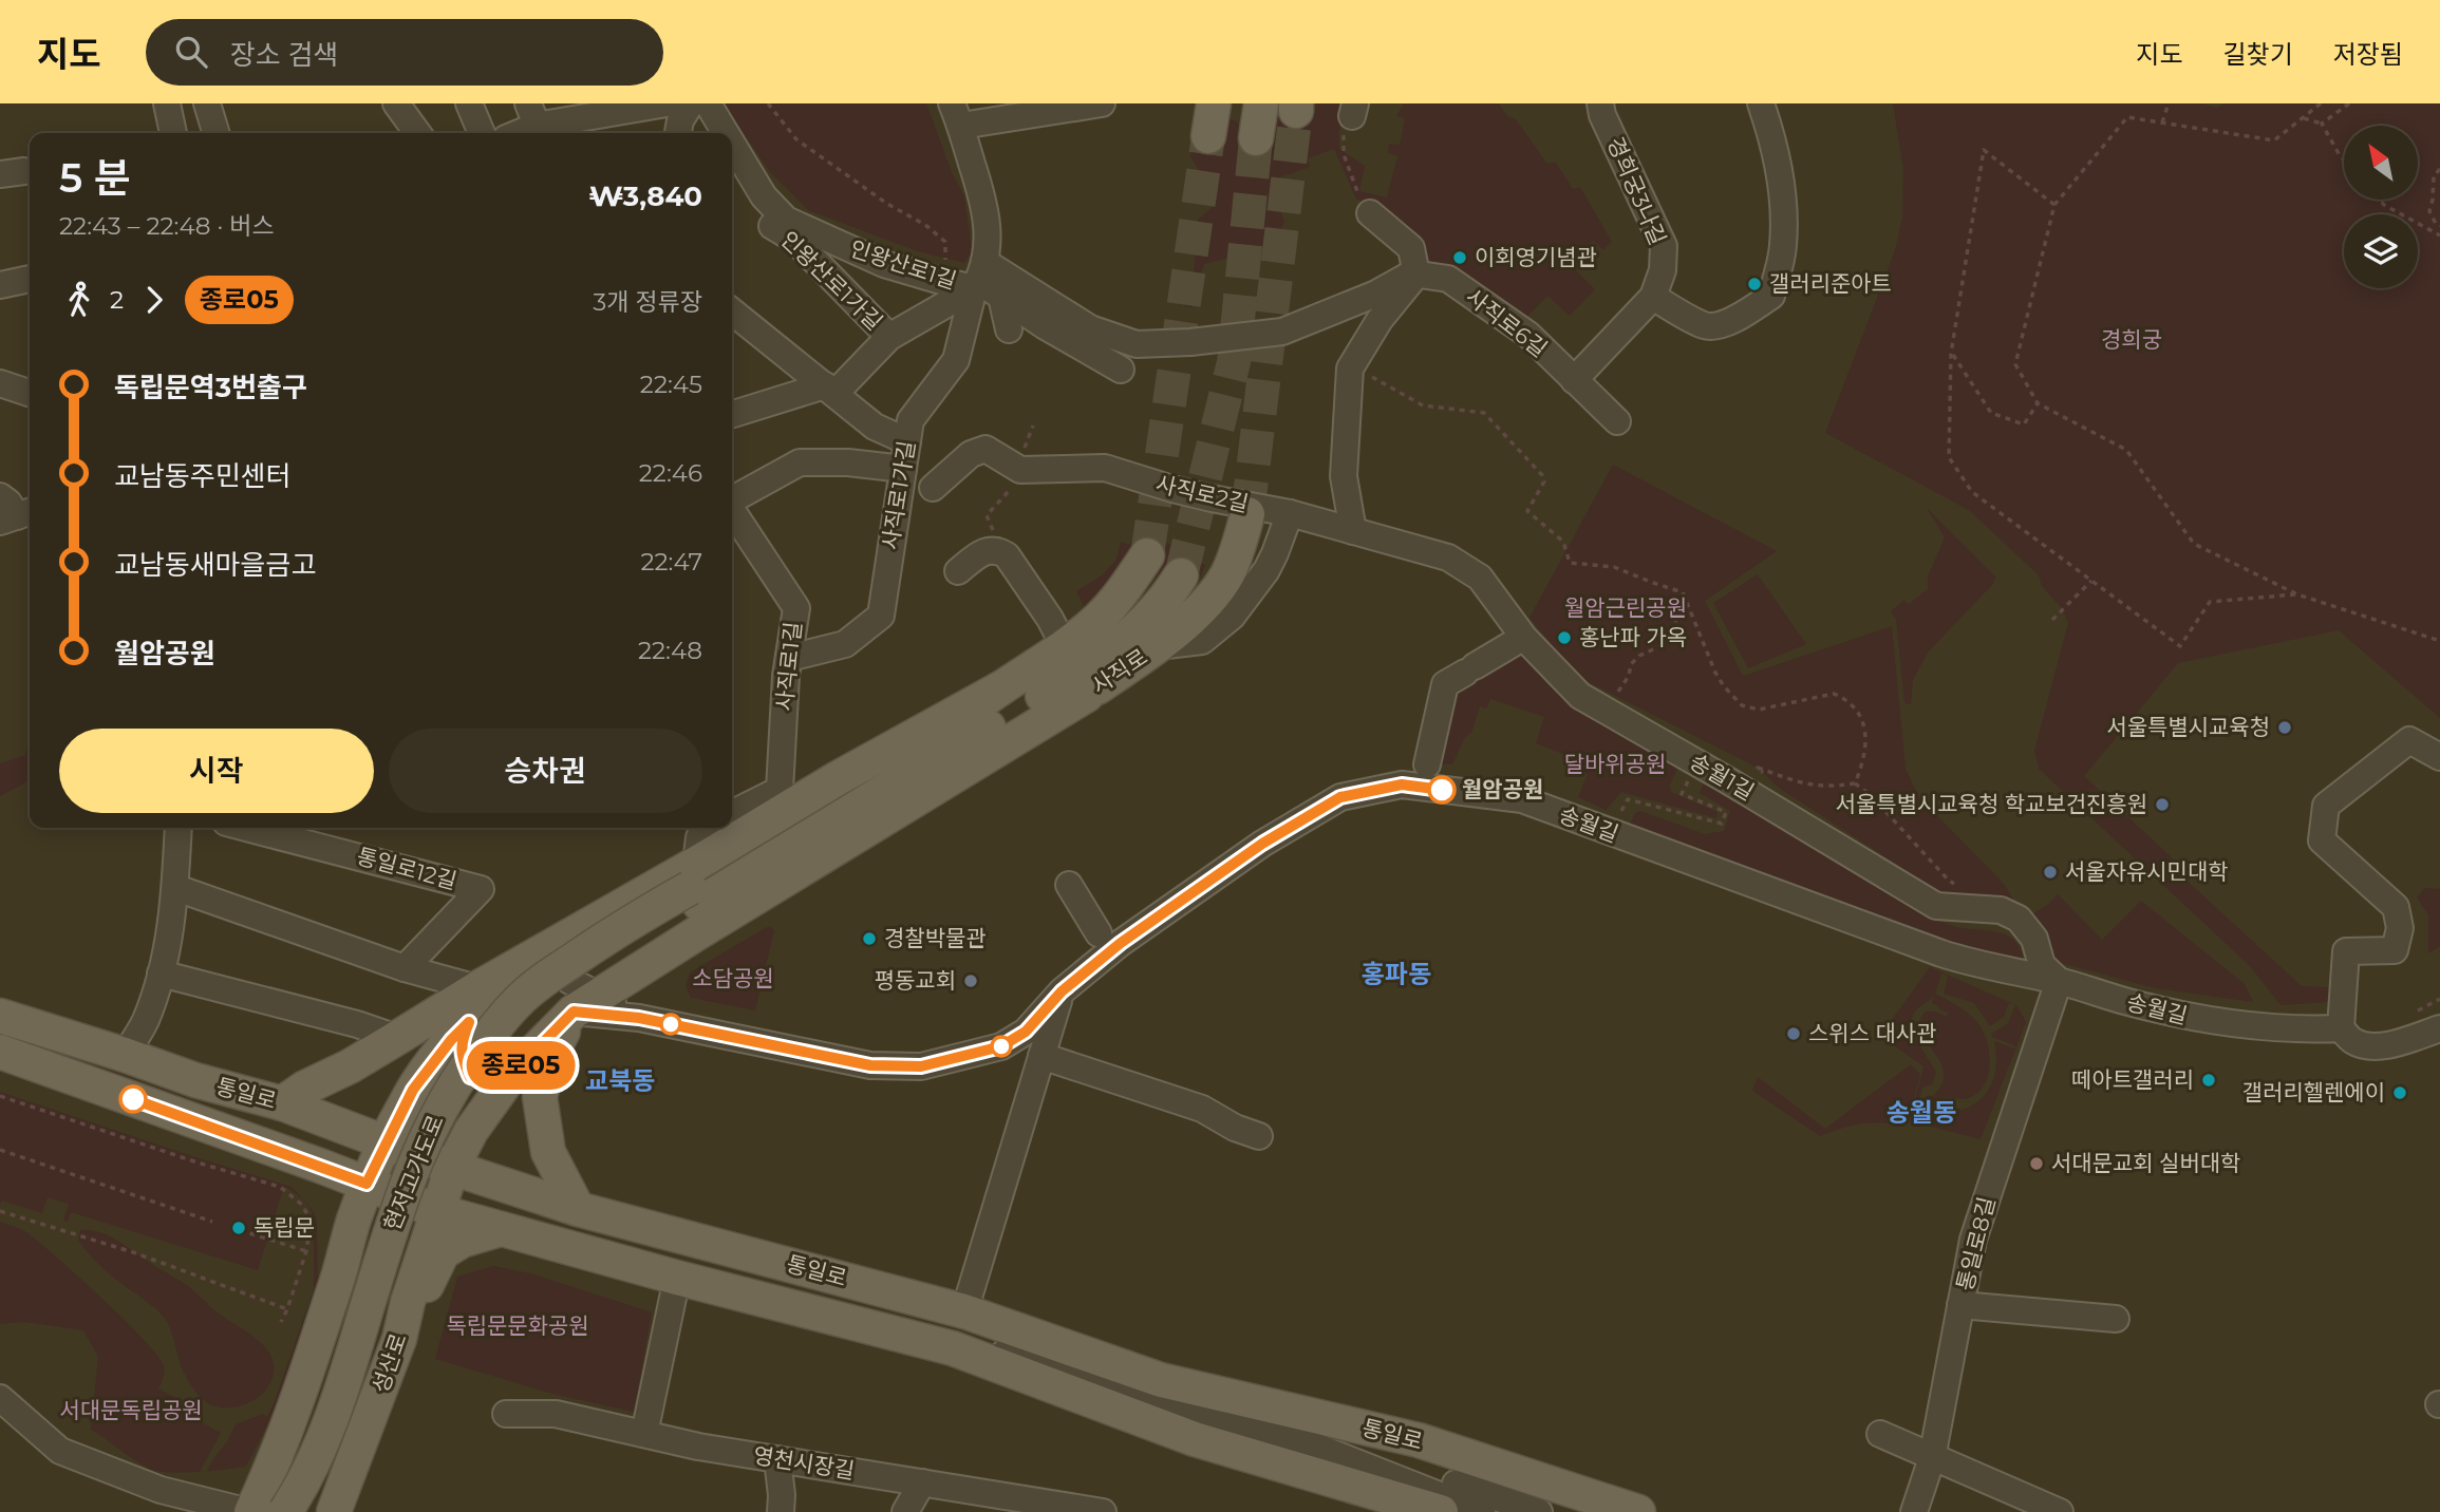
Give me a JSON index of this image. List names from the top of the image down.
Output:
{
  "streets": {
    "main road": [
      "사직로",
      "통일로",
      "현저고가도로",
      "성산로"
    ],
    "street": [
      "경희궁3나길",
      "인왕산로1길",
      "인왕산로1가길",
      "사직로6길",
      "사직로2길",
      "사직로1가길",
      "사직로1길",
      "송월1길",
      "송월길",
      "통일로12길",
      "통일로8길",
      "영천시장길"
    ]
  },
  "crossings": [
    ["경희궁3나길", "사직로6길"],
    ["인왕산로1길", "인왕산로1가길"],
    ["인왕산로1길", "사직로1가길"],
    ["인왕산로1가길", "사직로1가길"],
    ["사직로2길", "송월1길"],
    ["사직로1가길", "사직로1길"],
    ["사직로", "현저고가도로"],
    ["사직로", "성산로"],
    ["송월1길", "송월길"],
    ["송월1길", "통일로8길"],
    ["송월길", "통일로8길"],
    ["송월길", "성산로"],
    ["통일로", "성산로"]
  ],
  "districts": ["홍파동", "교북동", "송월동"],
  "parks": [
    "경희궁",
    "월암근린공원",
    "달바위공원",
    "소담공원",
    "독립문문화공원",
    "서대문독립공원"
  ],
  "places": [
    "이회영기념관",
    "갤러리준아트",
    "홍난파 가옥",
    "서울특별시교육청",
    "월암공원",
    "서울특별시교육청 학교보건진흥원",
    "서울자유시민대학",
    "경찰박물관",
    "평동교회",
    "스위스 대사관",
    "떼아트갤러리",
    "갤러리헬렌에이",
    "서대문교회 실버대학",
    "독립문"
  ],
  "lines": ["bus line 종로05"],
  "north": "top left",
  "page": {
    "header": "지도",
    "search": "장소 검색",
    "nav": ["지도", "길찾기", "저장됨"],
    "on_map": "종로05",
    "heading": ["5 분", "22:43 – 22:48 · 버스", "₩3,840"],
    "legs": ["2", "종로05", "3개 정류장"],
    "list": [
      {
        "name": "독립문역3번출구",
        "value": "22:45"
      },
      {
        "name": "교남동주민센터",
        "value": "22:46"
      },
      {
        "name": "교남동새마을금고",
        "value": "22:47"
      },
      {
        "name": "월암공원",
        "value": "22:48"
      }
    ],
    "buttons": ["시작", "승차권"]
  }
}
